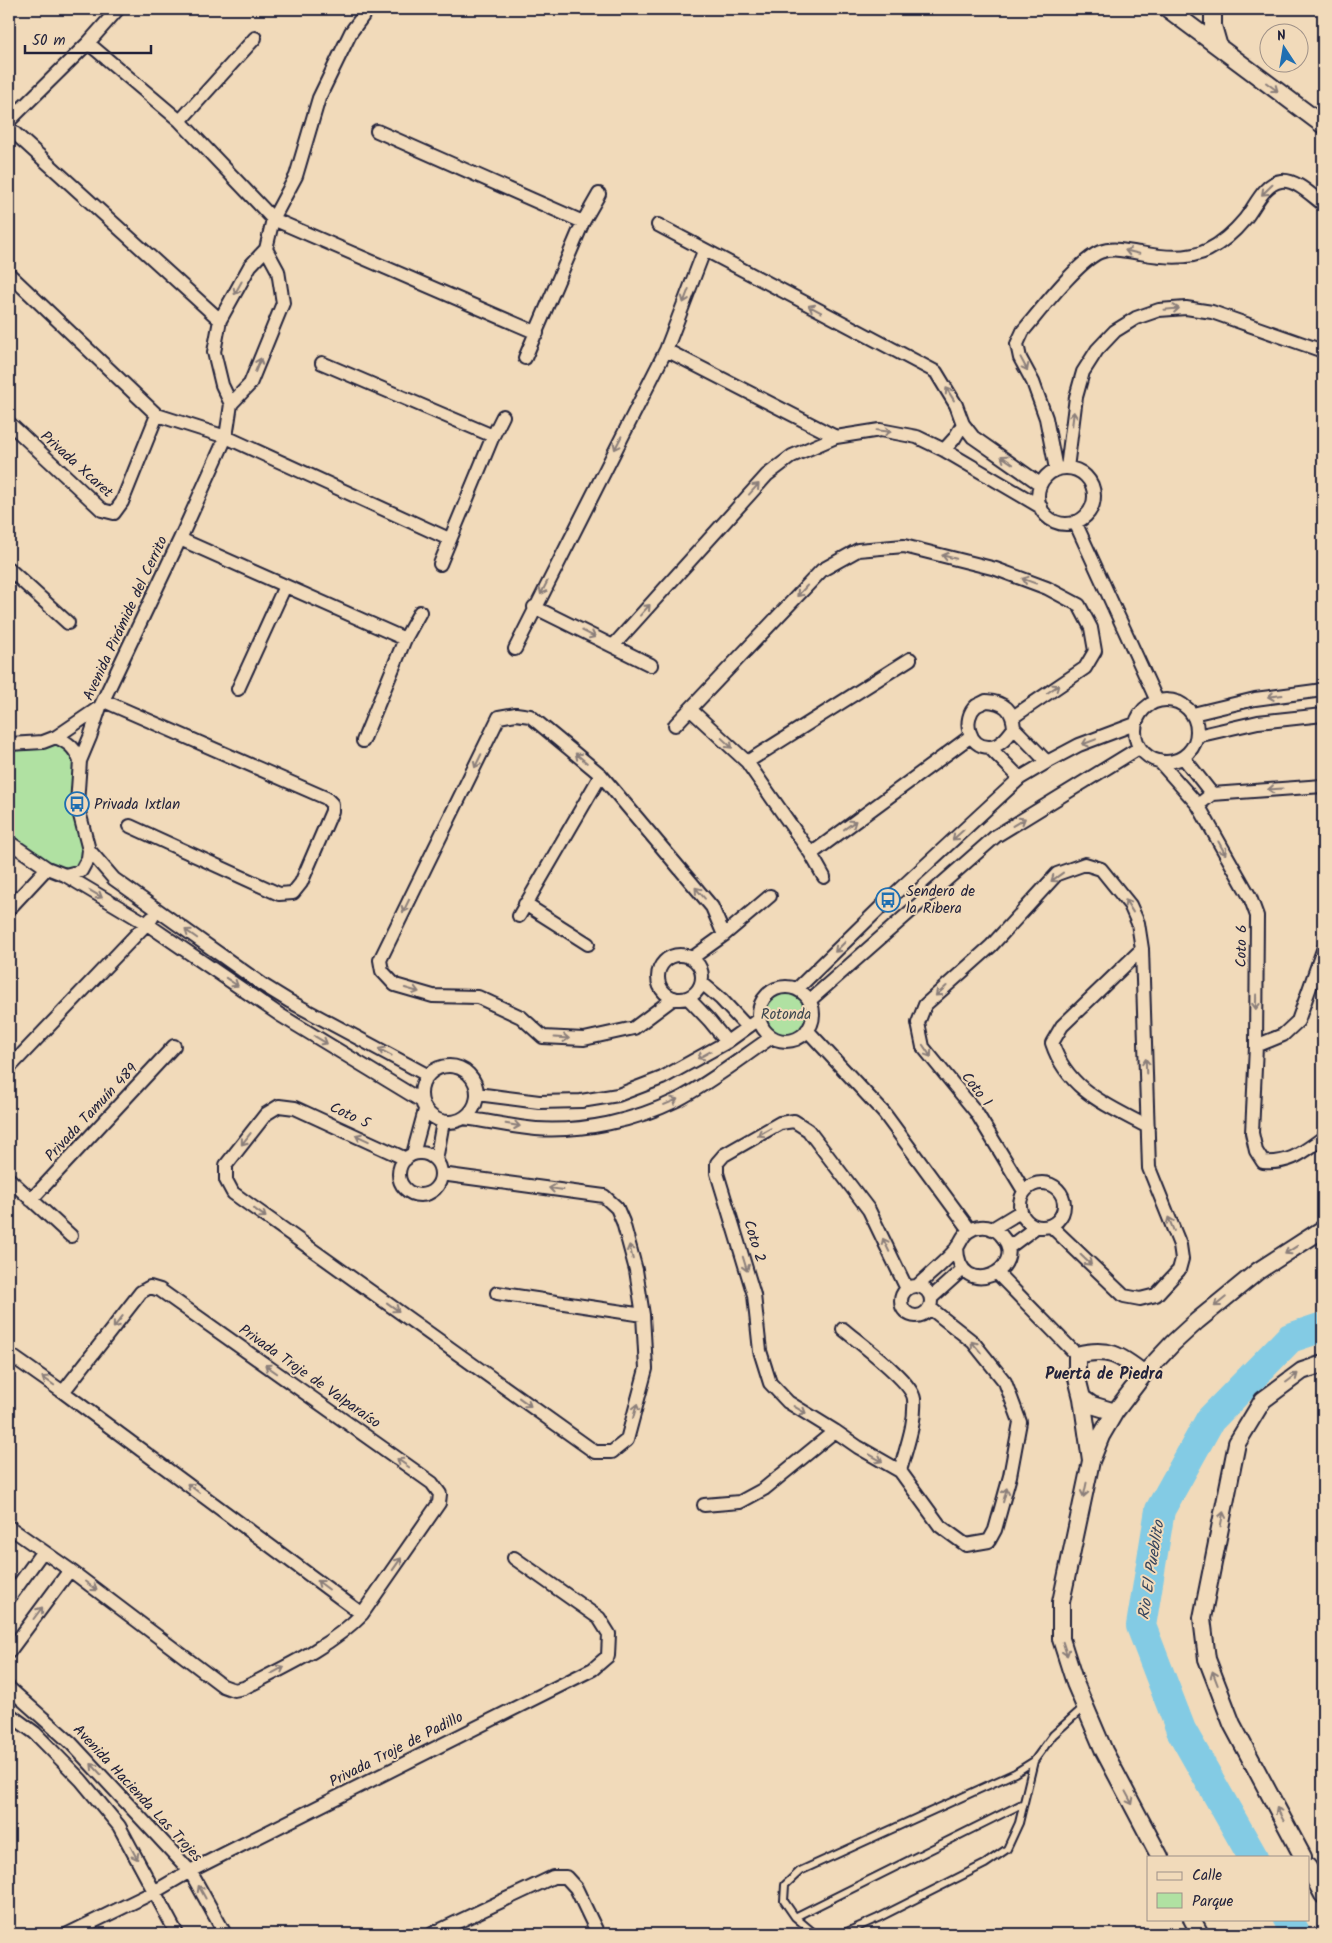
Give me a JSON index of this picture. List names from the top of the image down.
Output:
{
  "streets": {
    "street": [
      "Privada Xcaret",
      "Avenida Pirámide del Cerrito",
      "Coto 6",
      "Coto 1",
      "Privada Tamuín 489",
      "Coto 5",
      "Coto 2",
      "Privada Troje de Valparaíso",
      "Privada Troje de Padillo",
      "Avenida Hacienda Las Trojes"
    ]
  },
  "crossings": [
    ["Privada Troje de Padillo", "Avenida Hacienda Las Trojes"]
  ],
  "one_way": ["Coto 6"],
  "districts": ["Puerta de Piedra"],
  "water": ["Rio El Pueblito"],
  "parks": ["Rotonda"],
  "places": {
    "bus stop": ["Privada Ixtlan", "Sendero de la Ribera"]
  },
  "legend": ["Calle", "Parque"],
  "scale_bar": "50 m",
  "north": "top"
}
